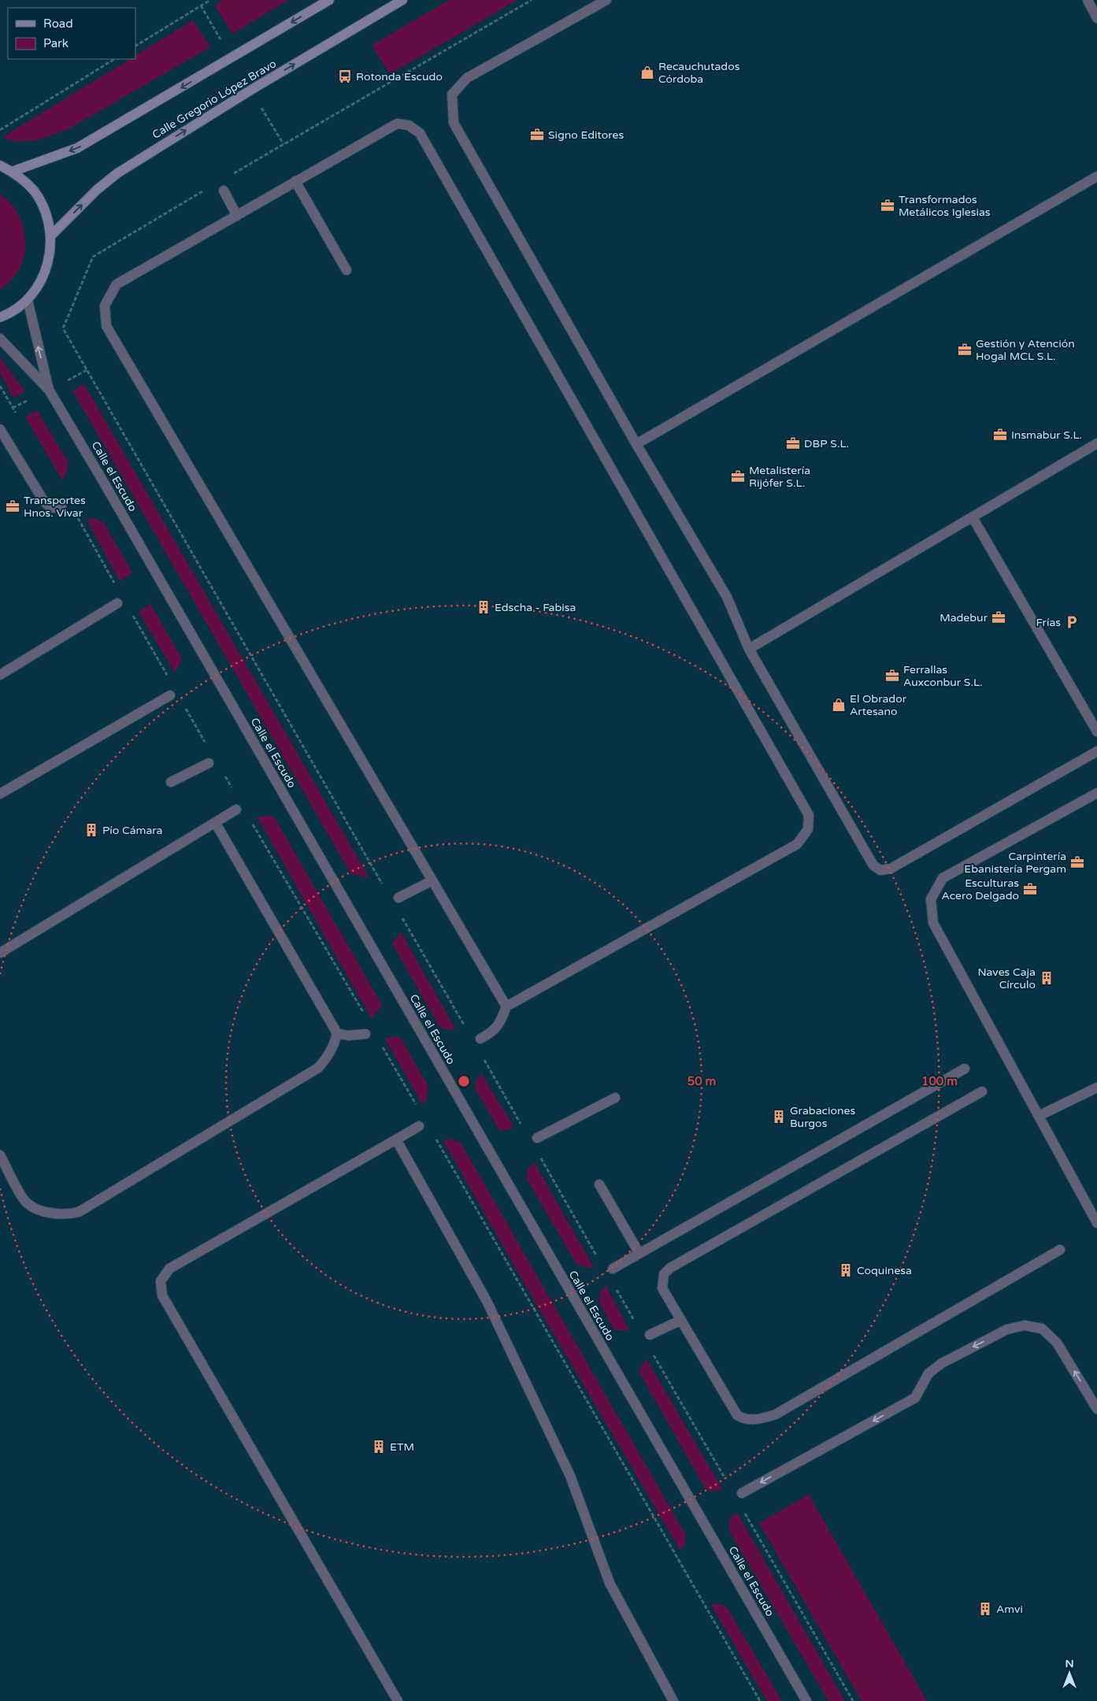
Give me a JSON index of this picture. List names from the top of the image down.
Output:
{
  "streets": {
    "main road": ["Calle Gregorio López Bravo"],
    "street": ["Calle el Escudo"]
  },
  "places": {
    "shop": ["Recauchutados Córdoba", "El Obrador Artesano"],
    "bus stop": ["Rotonda Escudo"],
    "office": [
      "Signo Editores",
      "Transformados Metálicos Iglesias",
      "Gestión y Atención Hogal MCL S.L.",
      "Insmabur S.L.",
      "DBP S.L.",
      "Metalistería Rijófer S.L.",
      "Transportes Hnos. Vivar",
      "Madebur",
      "Ferrallas Auxconbur S.L.",
      "Carpintería Ebanistería Pergam",
      "Esculturas Acero Delgado"
    ],
    "building": [
      "Edscha - Fabisa",
      "Pío Cámara",
      "Naves Caja Círculo",
      "Grabaciones Burgos",
      "Coquinesa",
      "ETM",
      "Amvi"
    ],
    "parking": ["Frías"]
  },
  "legend": ["Road", "Park"],
  "north": "top",
  "rings": ["50 m", "100 m"]
}
